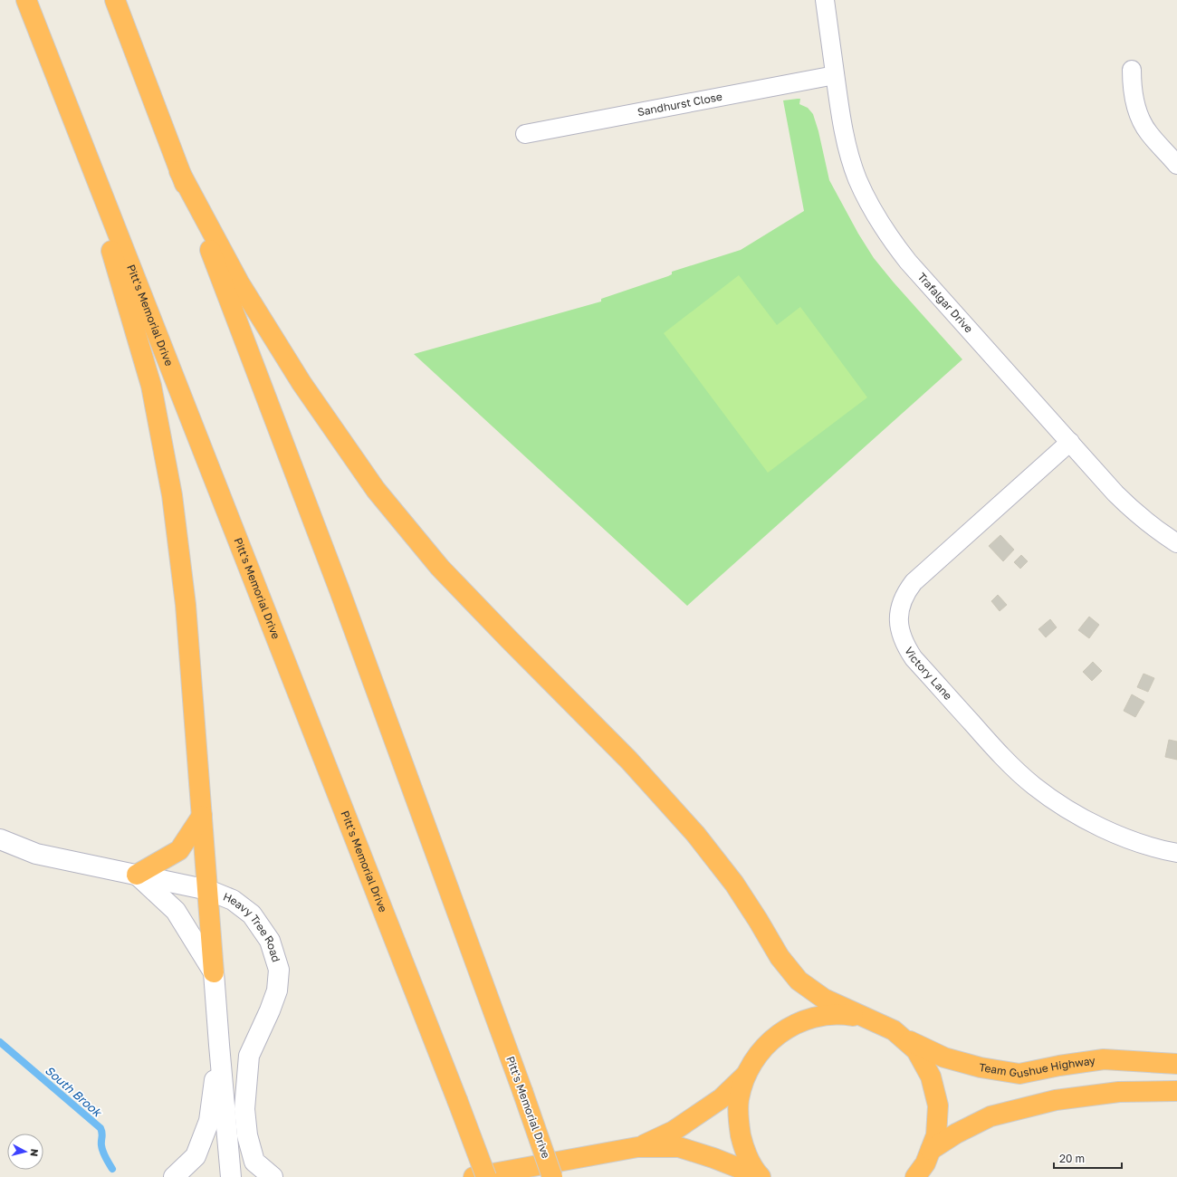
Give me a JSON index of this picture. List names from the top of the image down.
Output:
{
  "streets": {
    "highway": ["Pitt's Memorial Drive", "Team Gushue Highway"],
    "street": [
      "Sandhurst Close",
      "Trafalgar Drive",
      "Victory Lane",
      "Heavy Tree Road"
    ]
  },
  "crossings": [
    ["Sandhurst Close", "Trafalgar Drive"],
    ["Trafalgar Drive", "Victory Lane"]
  ],
  "water": ["South Brook"],
  "scale_bar": "20 m",
  "north": "right"
}
